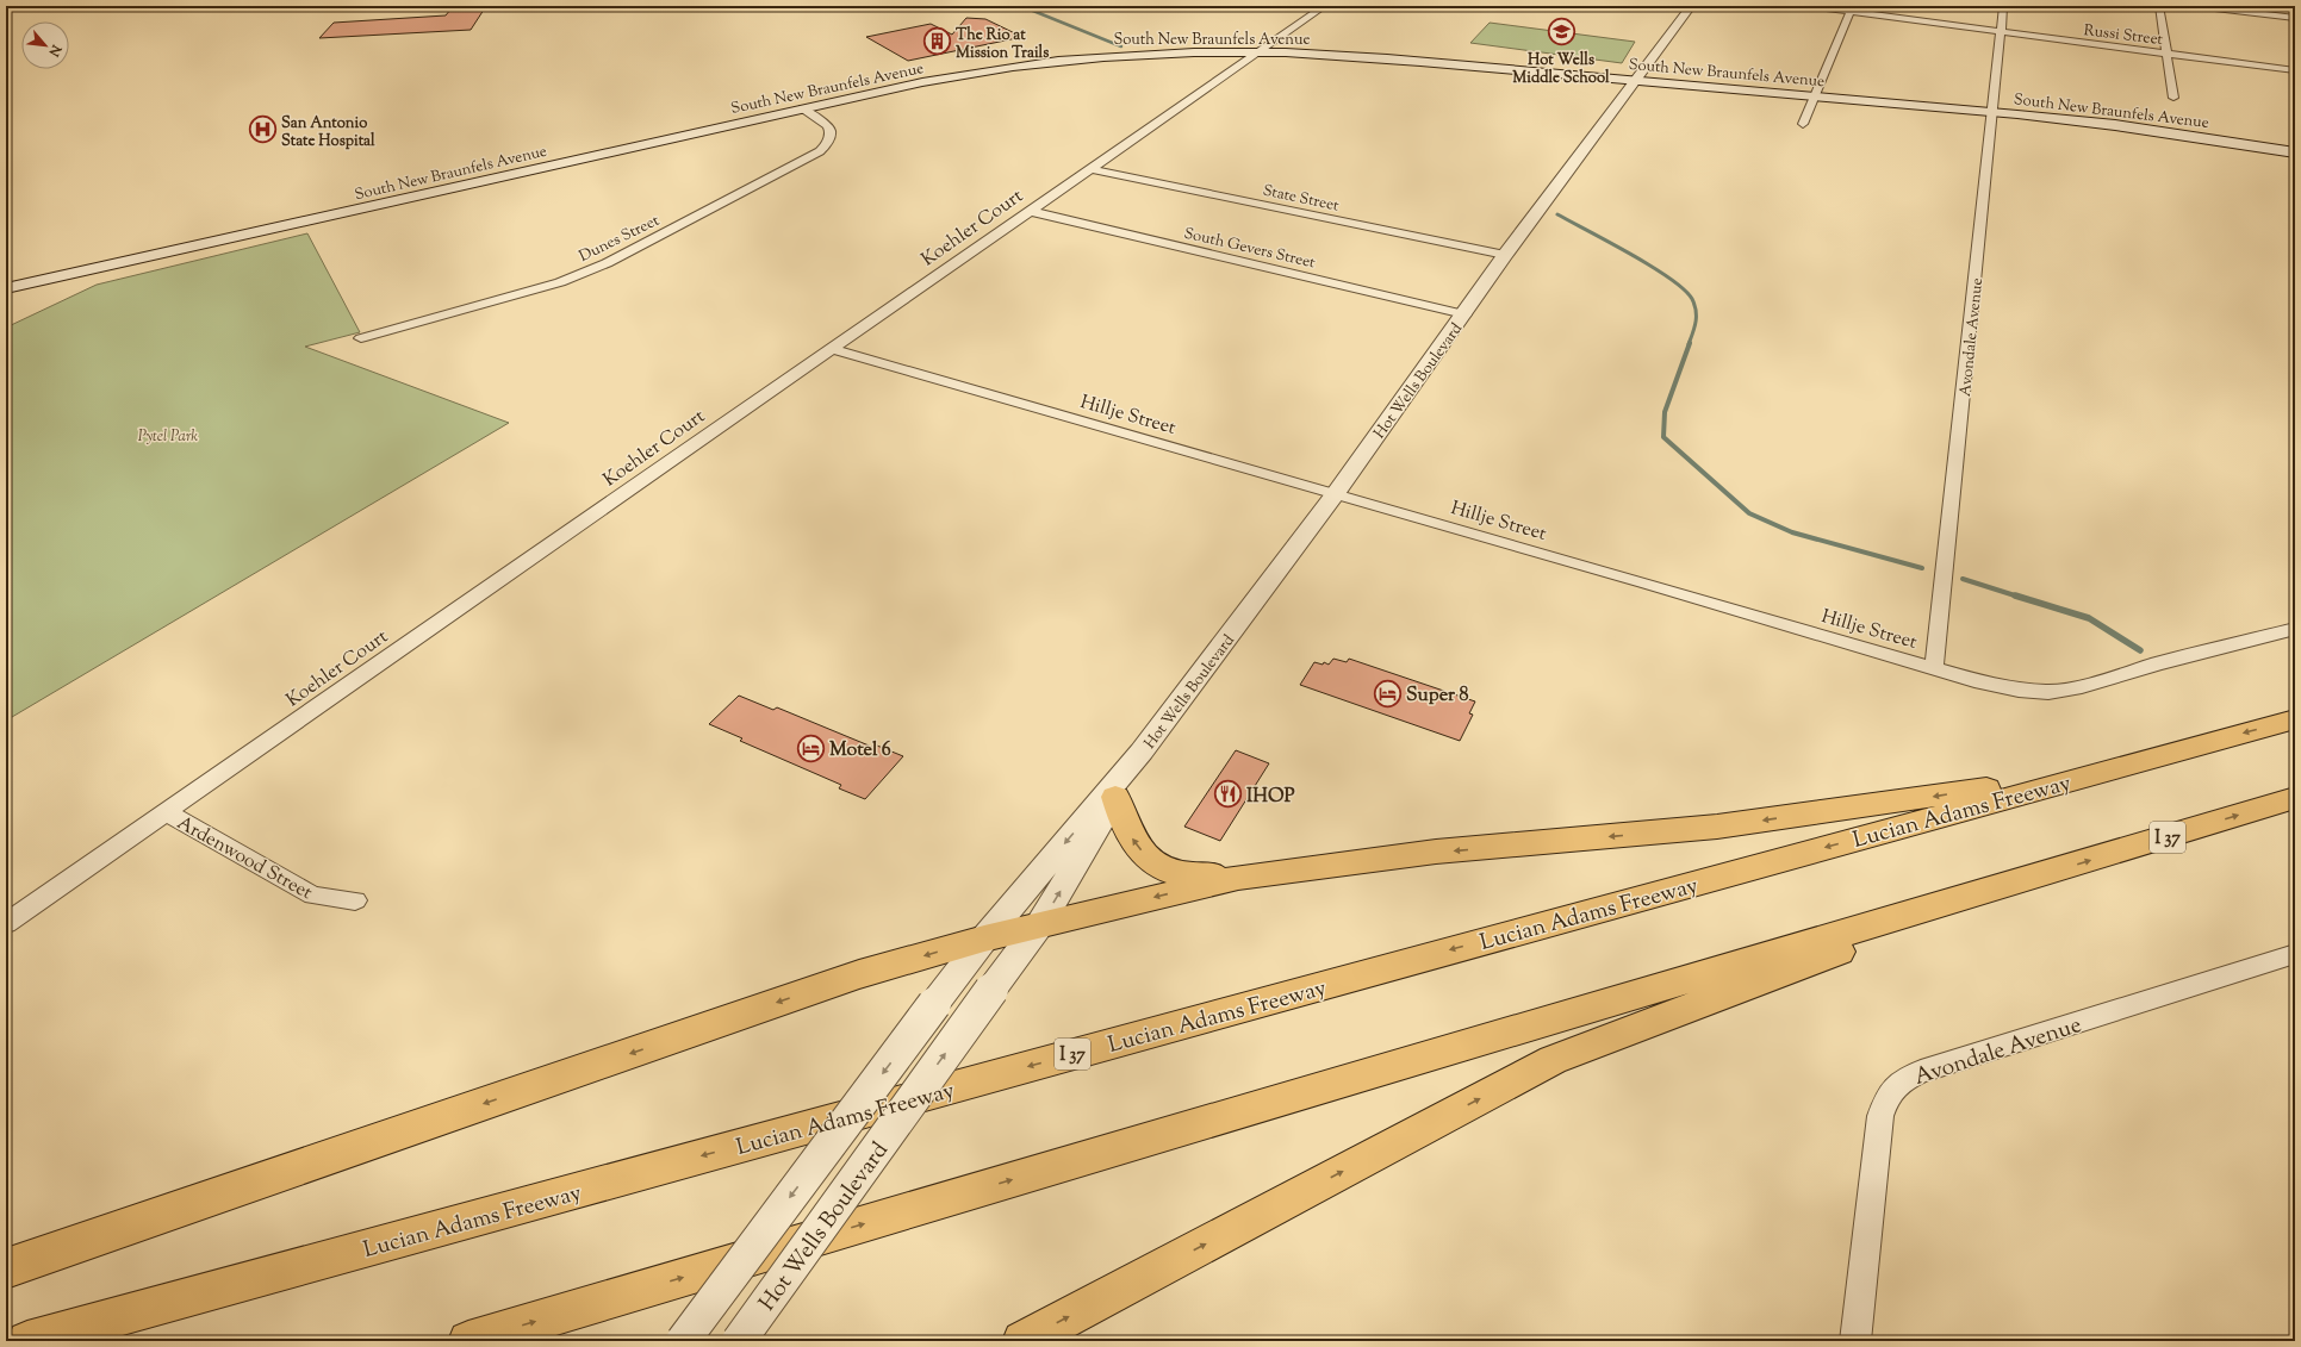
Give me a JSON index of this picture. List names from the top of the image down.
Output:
{
  "streets": {
    "highway": ["Lucian Adams Freeway", "I 37"],
    "main road": ["South New Braunfels Avenue"],
    "street": [
      "Russi Street",
      "State Street",
      "Koehler Court",
      "Dunes Street",
      "South Gevers Street",
      "Avondale Avenue",
      "Hot Wells Boulevard",
      "Hillje Street",
      "Ardenwood Street"
    ]
  },
  "crossings": [
    ["Russi Street", "Avondale Avenue"],
    ["South New Braunfels Avenue", "Koehler Court"],
    ["South New Braunfels Avenue", "Dunes Street"],
    ["South New Braunfels Avenue", "Avondale Avenue"],
    ["South New Braunfels Avenue", "Hot Wells Boulevard"],
    ["State Street", "Koehler Court"],
    ["State Street", "Hot Wells Boulevard"],
    ["Koehler Court", "South Gevers Street"],
    ["Koehler Court", "Hillje Street"],
    ["Koehler Court", "Ardenwood Street"],
    ["South Gevers Street", "Hot Wells Boulevard"],
    ["Avondale Avenue", "Hillje Street"],
    ["Hot Wells Boulevard", "Hillje Street"]
  ],
  "parks": ["Pytel Park"],
  "places": {
    "school or university": ["Hot Wells Middle School"],
    "building": ["The Rio at Mission Trails"],
    "hospital": ["San Antonio State Hospital"],
    "hotel": ["Super 8", "Motel 6"],
    "restaurant": ["IHOP"]
  },
  "north": "bottom right"
}
